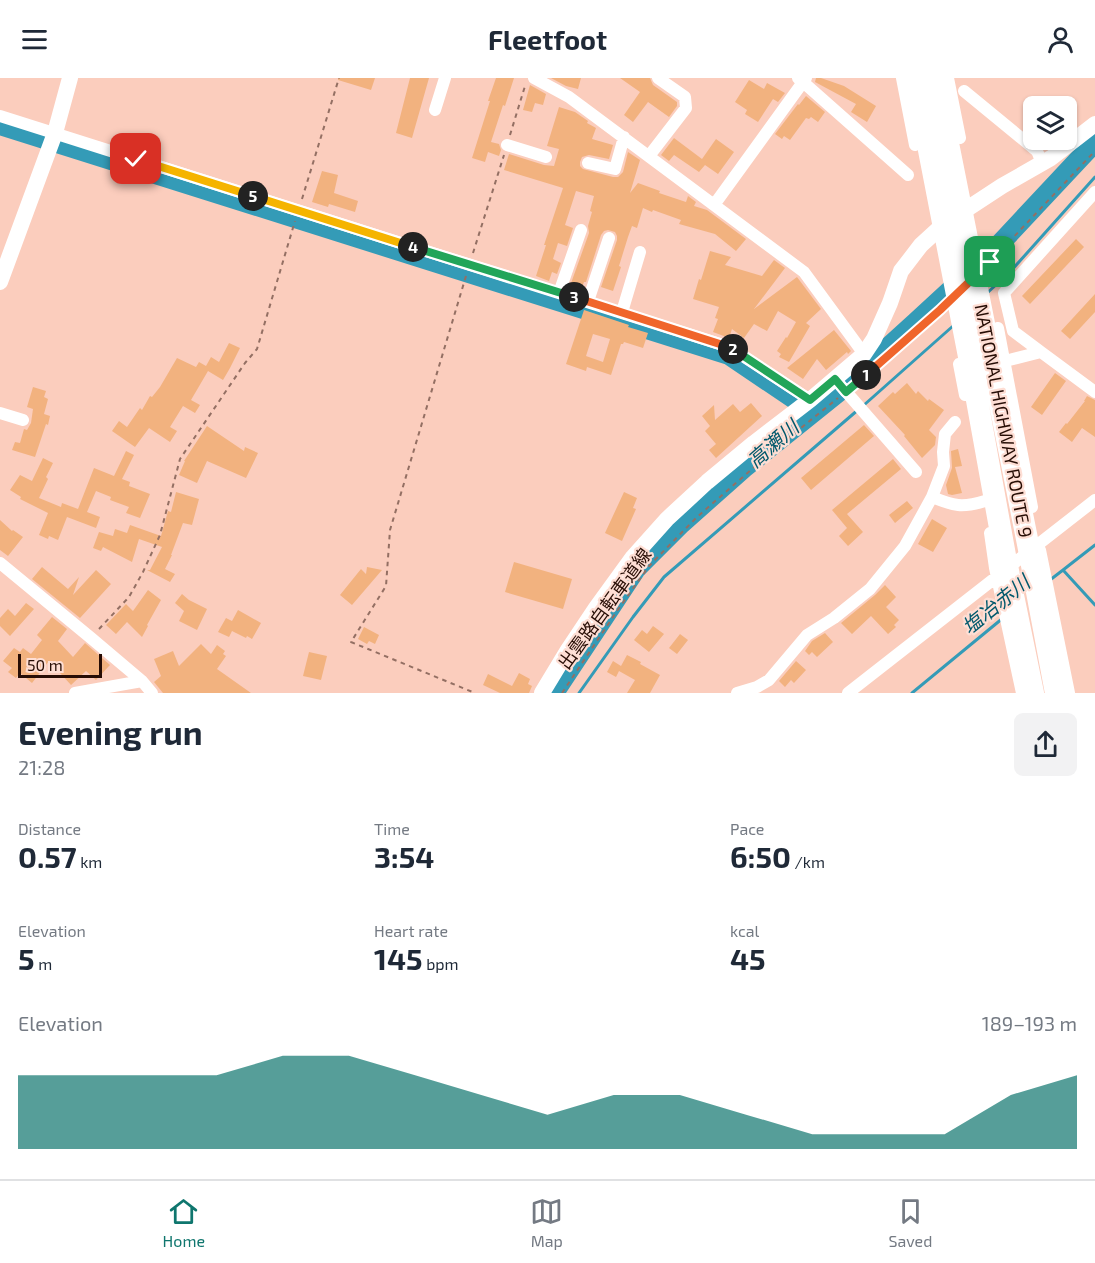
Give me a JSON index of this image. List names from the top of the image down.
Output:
{
  "streets": {
    "highway": ["NATIONAL HIGHWAY ROUTE 9"],
    "path": ["出雲路自転車道線"]
  },
  "water": ["高瀬川", "塩冶赤川"],
  "scale_bar": "50 m",
  "page": {
    "header": "Fleetfoot",
    "pins": [
      "5",
      "4",
      "3",
      "2",
      "1"
    ],
    "scale": "50 m",
    "heading": ["Evening run", "21:28"],
    "stats": [
      ["Distance", "0.57 km"],
      ["Time", "3:54"],
      ["Pace", "6:50 /km"],
      ["Elevation", "5 m"],
      ["Heart rate", "145 bpm"],
      ["kcal", "45"]
    ],
    "chart": ["Elevation", "189–193 m"],
    "tabs": ["Home", "Map", "Saved"]
  }
}
